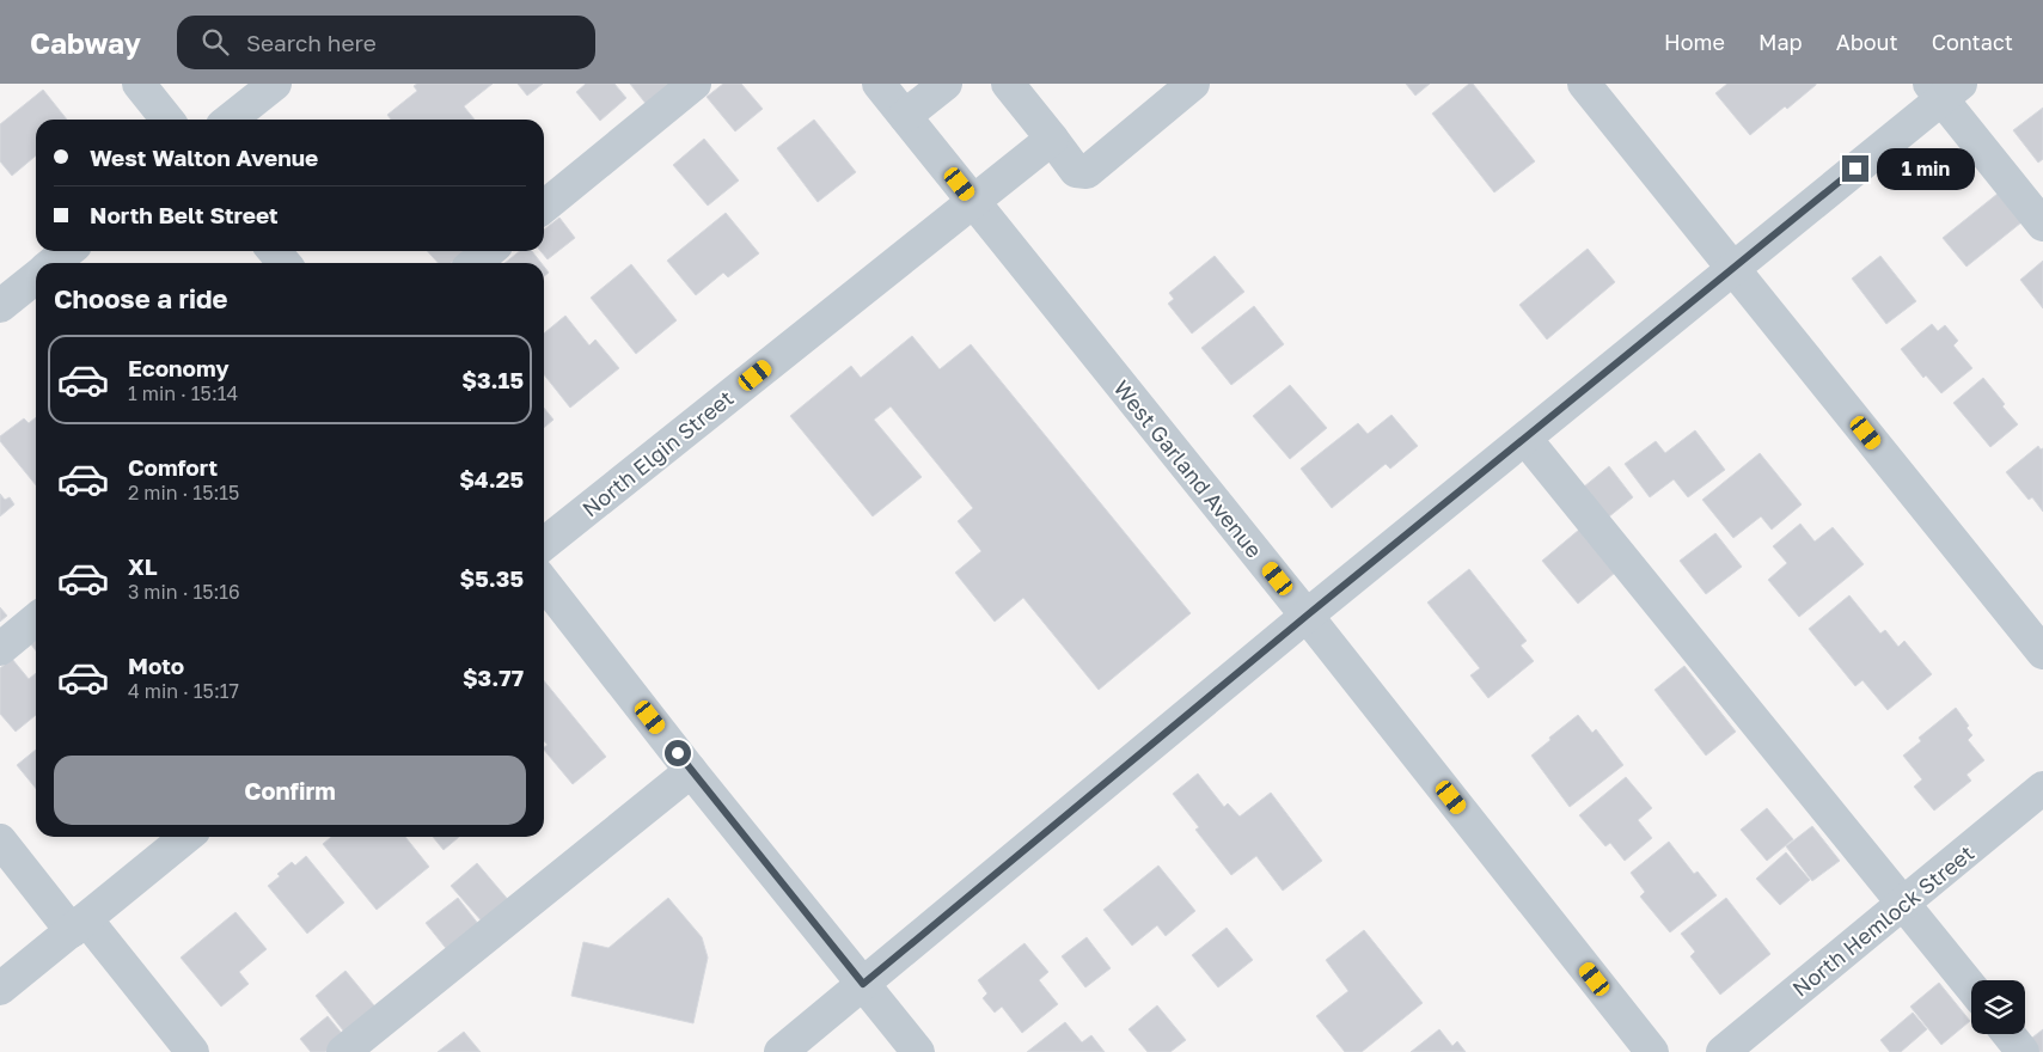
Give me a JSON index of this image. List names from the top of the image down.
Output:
{
  "streets": {
    "street": ["North Elgin Street", "West Garland Avenue", "North Hemlock Street"]
  },
  "crossings": [
    ["North Elgin Street", "West Garland Avenue"]
  ],
  "page": {
    "header": "Cabway",
    "search": "Search here",
    "nav": [
      "Home",
      "Map",
      "About",
      "Contact"
    ],
    "banner": ["West Walton Avenue", "North Belt Street"],
    "bubble": "1 min",
    "heading": "Choose a ride",
    "list": [
      {
        "name": "Economy",
        "note": "1 min · 15:14",
        "value": "$3.15"
      },
      {
        "name": "Comfort",
        "note": "2 min · 15:15",
        "value": "$4.25"
      },
      {
        "name": "XL",
        "note": "3 min · 15:16",
        "value": "$5.35"
      },
      {
        "name": "Moto",
        "note": "4 min · 15:17",
        "value": "$3.77"
      }
    ],
    "buttons": "Confirm"
  }
}
